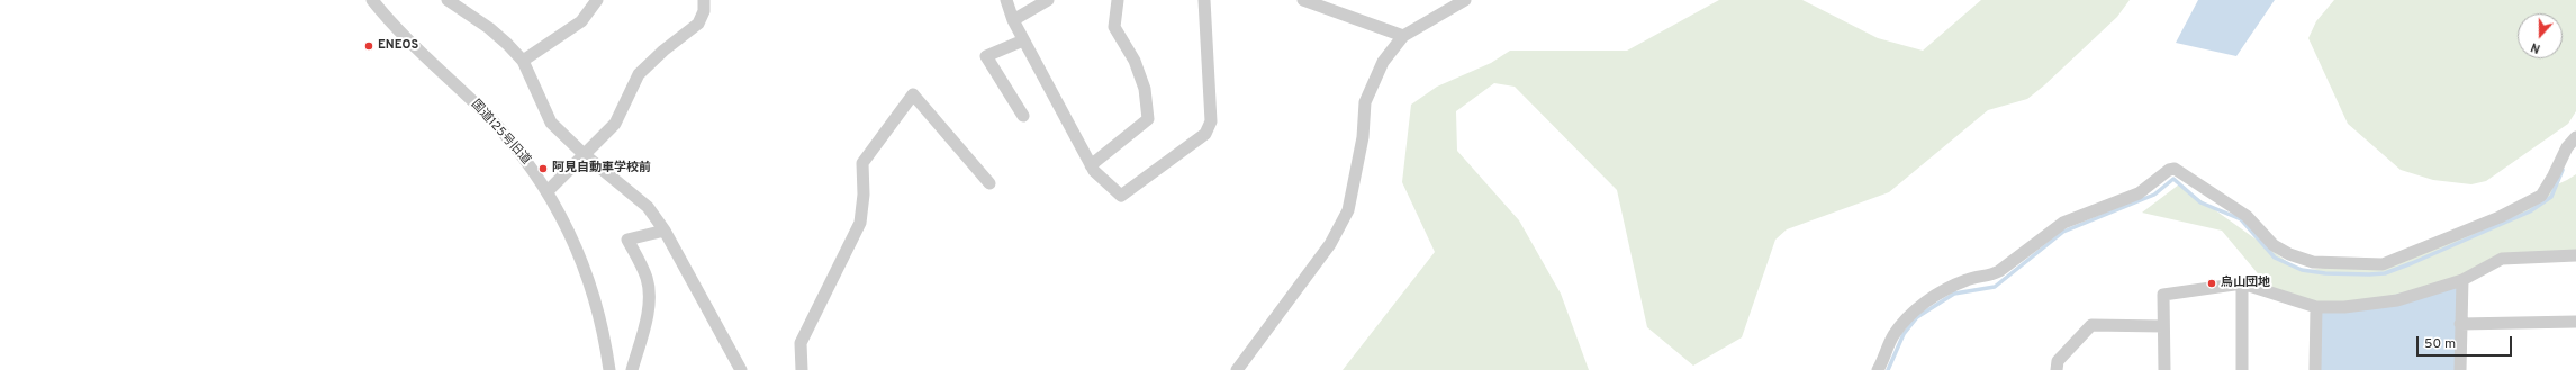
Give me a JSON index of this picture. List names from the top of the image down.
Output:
{
  "streets": {
    "street": ["国道125号旧道"]
  },
  "places": ["ENEOS", "阿見自動車学校前", "烏山団地"],
  "scale_bar": "50 m",
  "north": "bottom"
}
